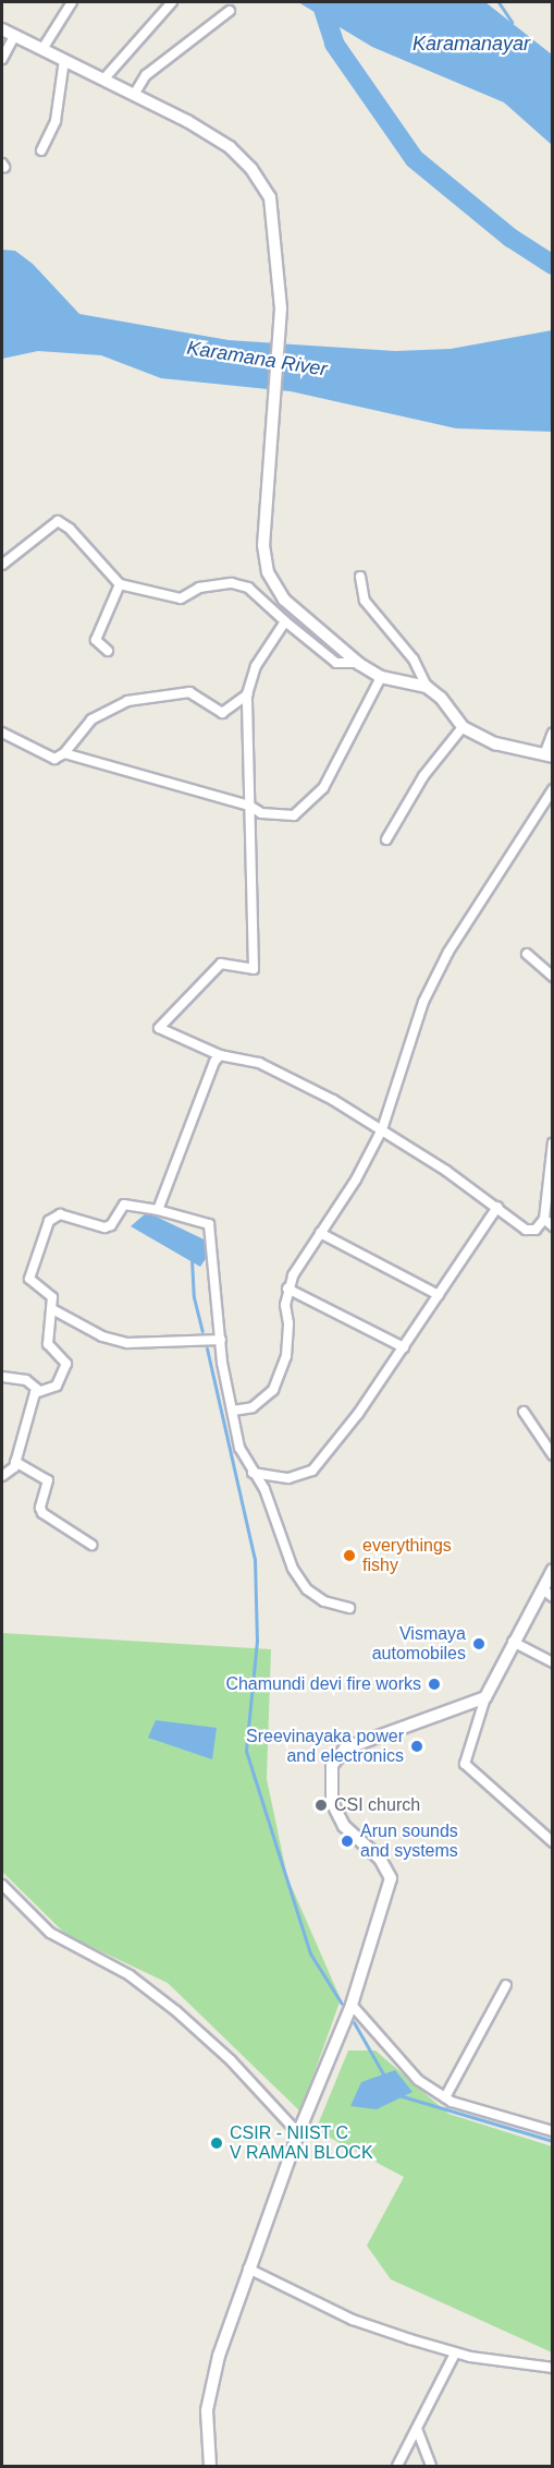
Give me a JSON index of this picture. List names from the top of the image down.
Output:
{
  "water": ["Karamanayar", "Karamana River"],
  "places": [
    "everythings fishy",
    "Vismaya automobiles",
    "Chamundi devi fire works",
    "Sreevinayaka power and electronics",
    "CSI church",
    "Arun sounds and systems",
    "CSIR - NIIST C V RAMAN BLOCK"
  ]
}
